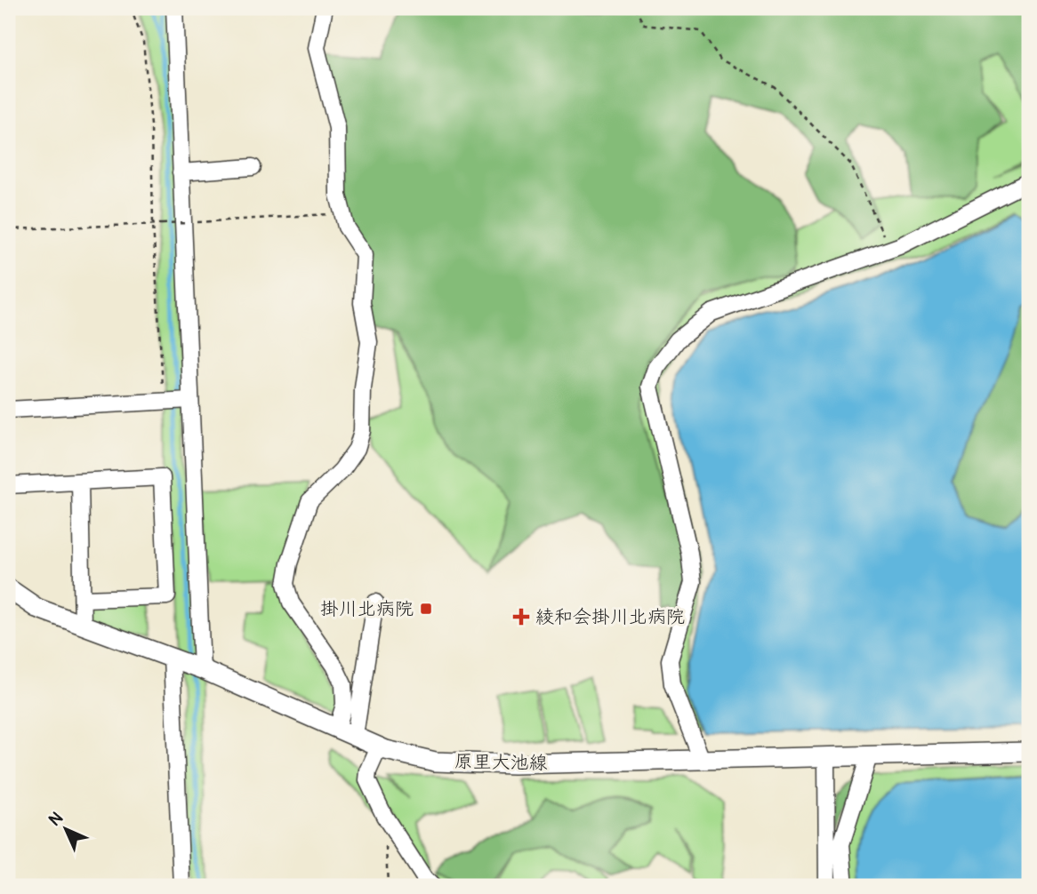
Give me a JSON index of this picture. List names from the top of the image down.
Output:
{
  "streets": {
    "main road": ["原里大池線"]
  },
  "places": {
    "transit": ["掛川北病院"],
    "health": ["綾和会掛川北病院"]
  },
  "north": "top left"
}
